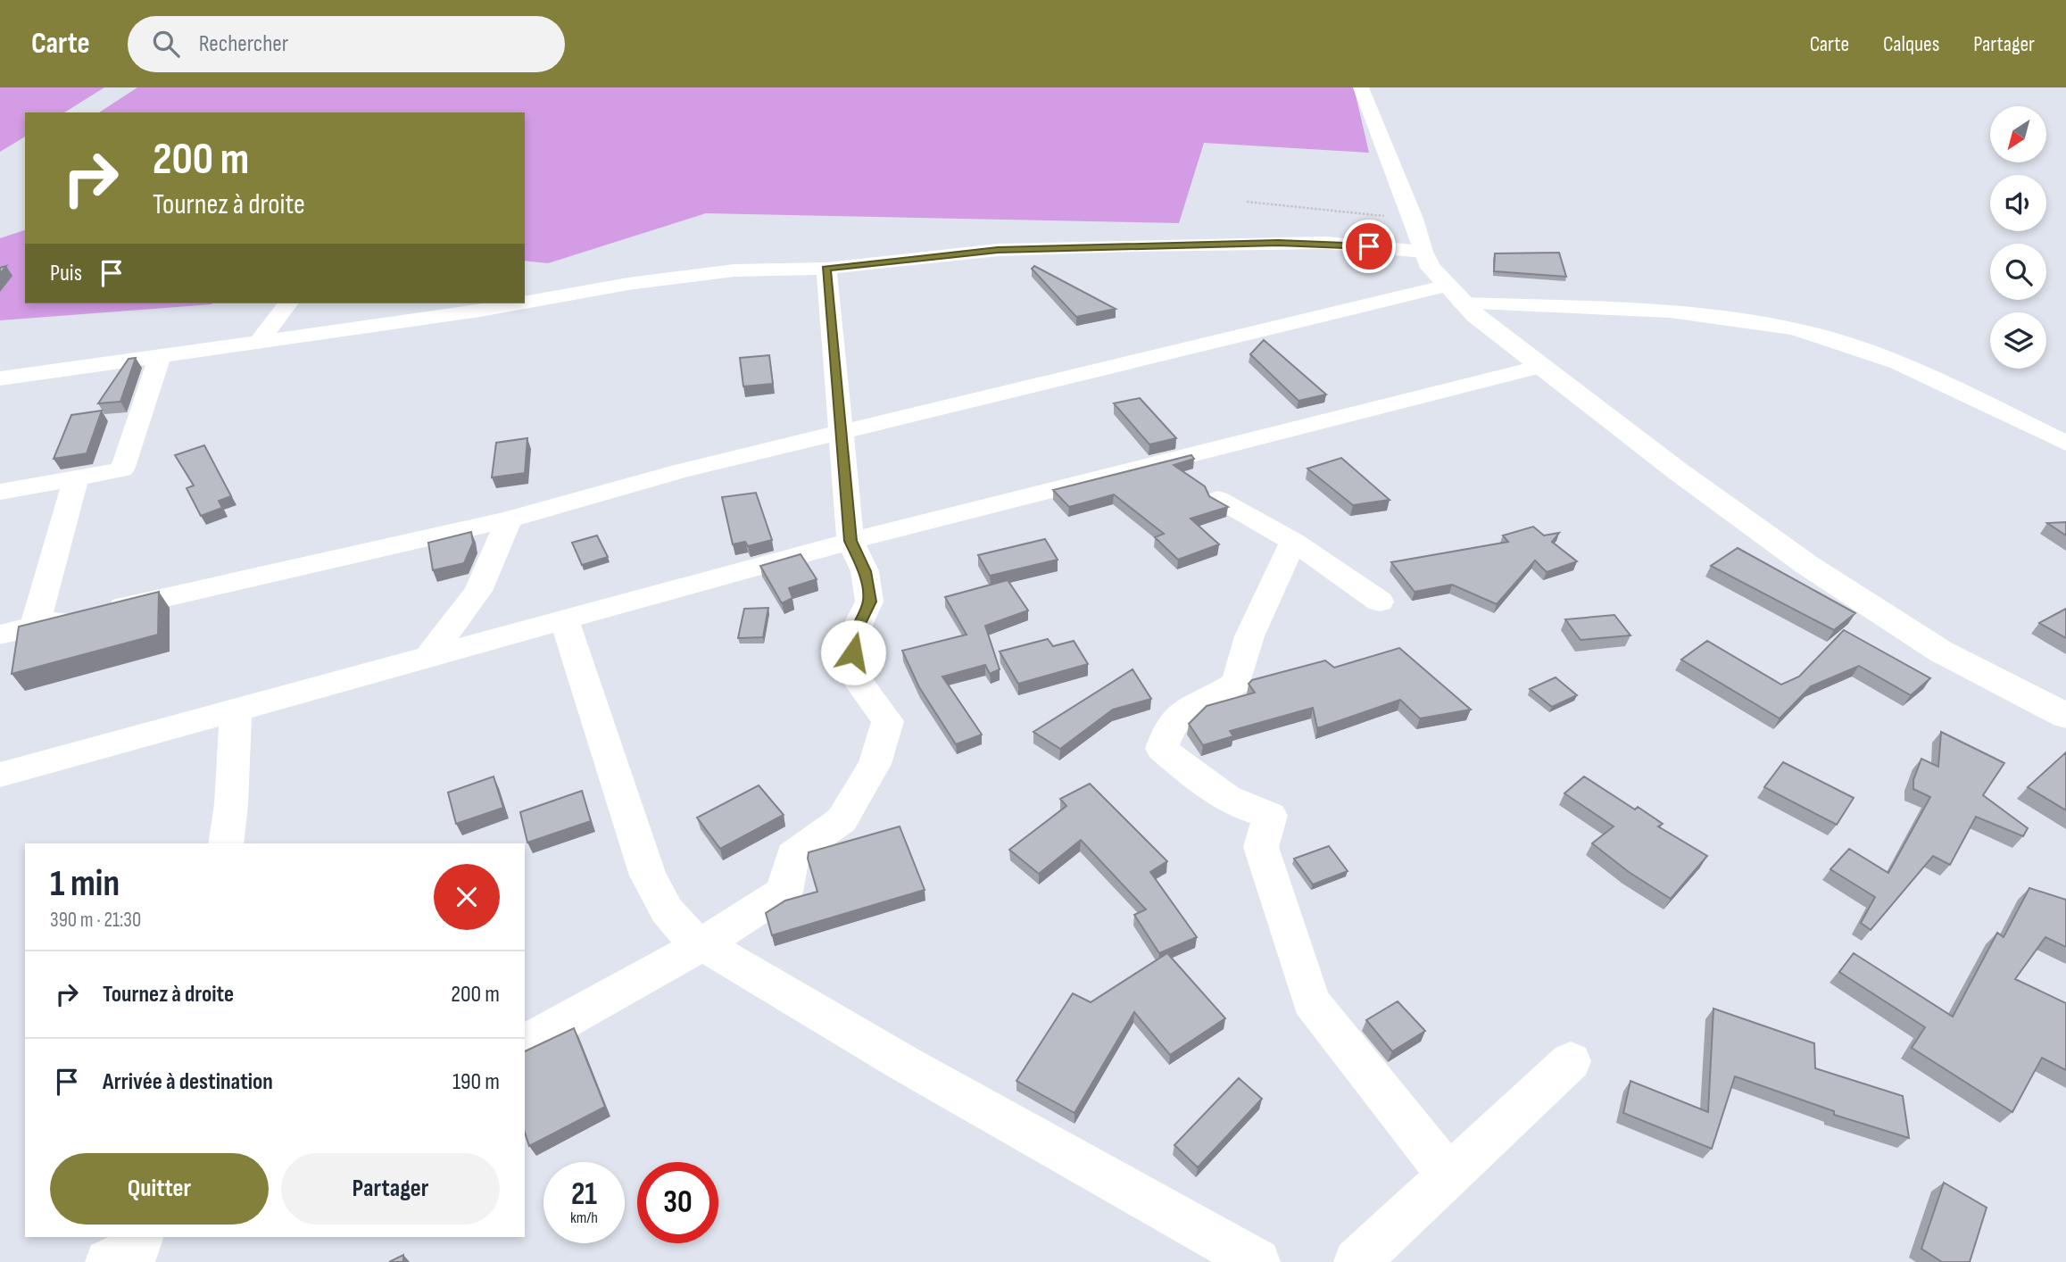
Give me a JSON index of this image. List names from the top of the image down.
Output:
{
  "north": "bottom left",
  "page": {
    "header": "Carte",
    "search": "Rechercher",
    "nav": ["Carte", "Calques", "Partager"],
    "turn": ["200 m", "Tournez à droite"],
    "then": "Puis",
    "heading": ["1 min", "390 m · 21:30"],
    "list": [
      {
        "name": "Tournez à droite",
        "value": "200 m"
      },
      {
        "name": "Arrivée à destination",
        "value": "190 m"
      }
    ],
    "buttons": ["Quitter", "Partager"],
    "speed": "21 km/h",
    "limit": "30"
  }
}
